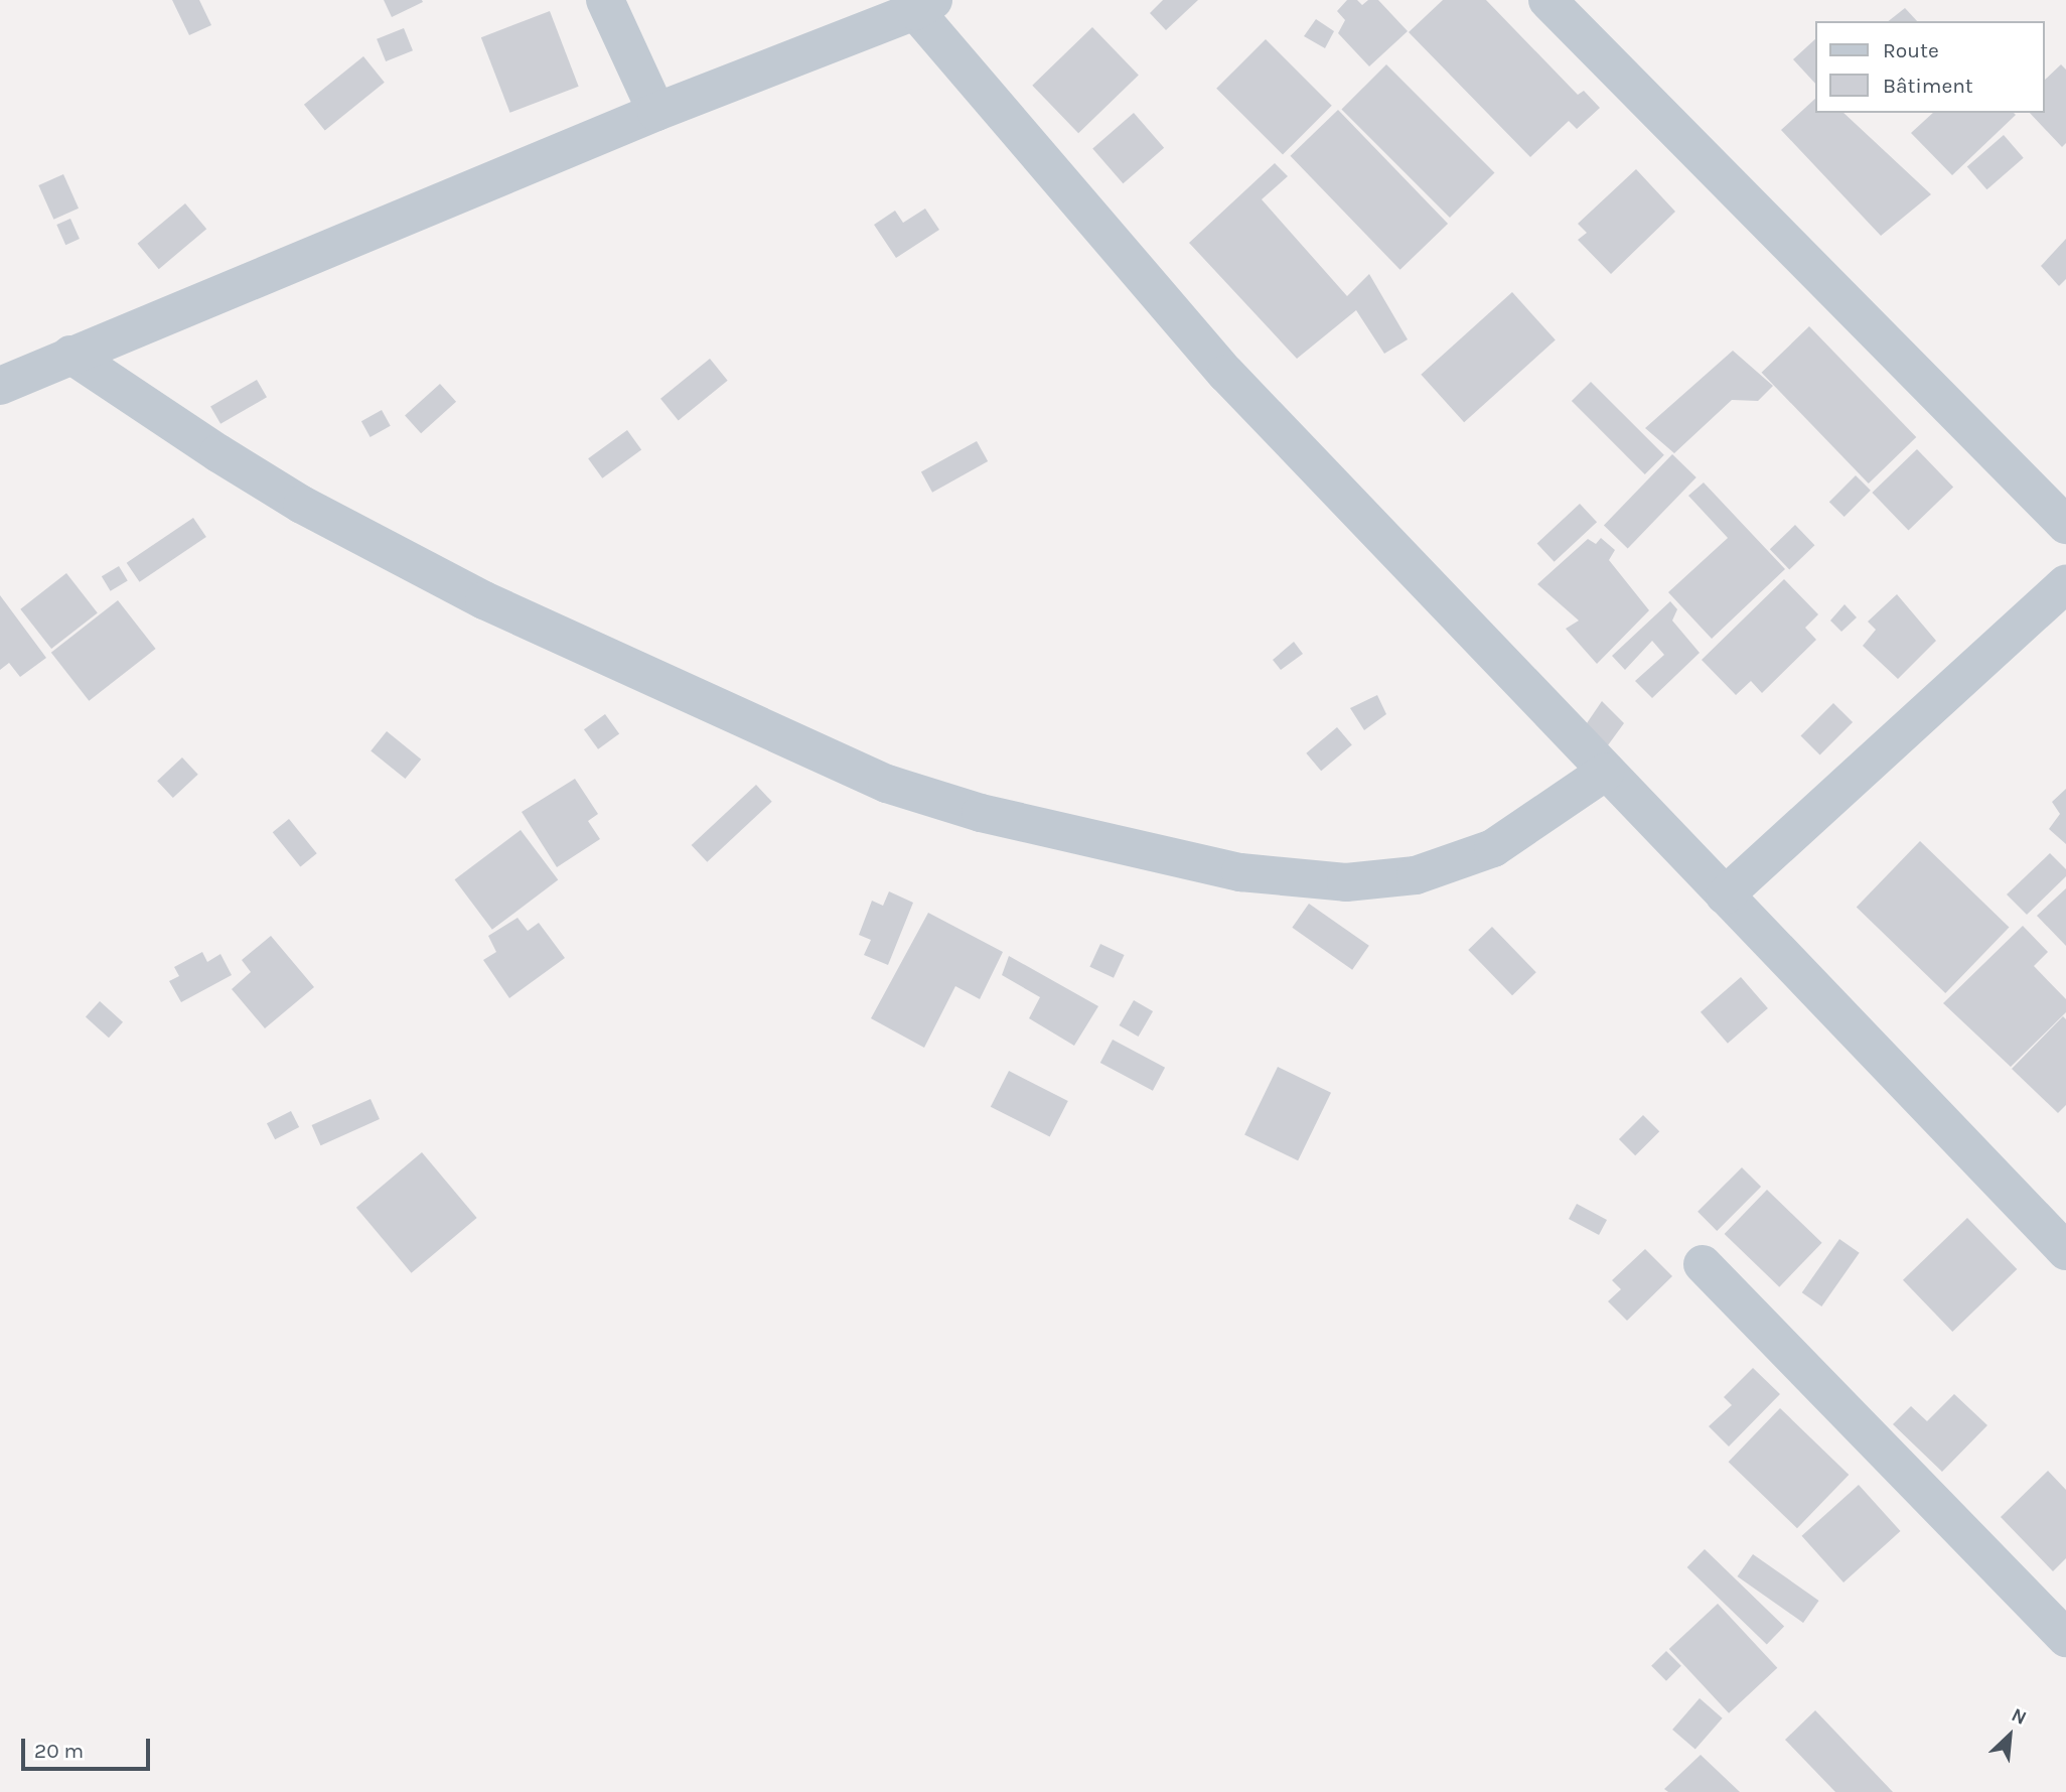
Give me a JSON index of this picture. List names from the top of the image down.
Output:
{
  "legend": ["Route", "Bâtiment"],
  "scale_bar": "20 m",
  "north": "top right"
}
